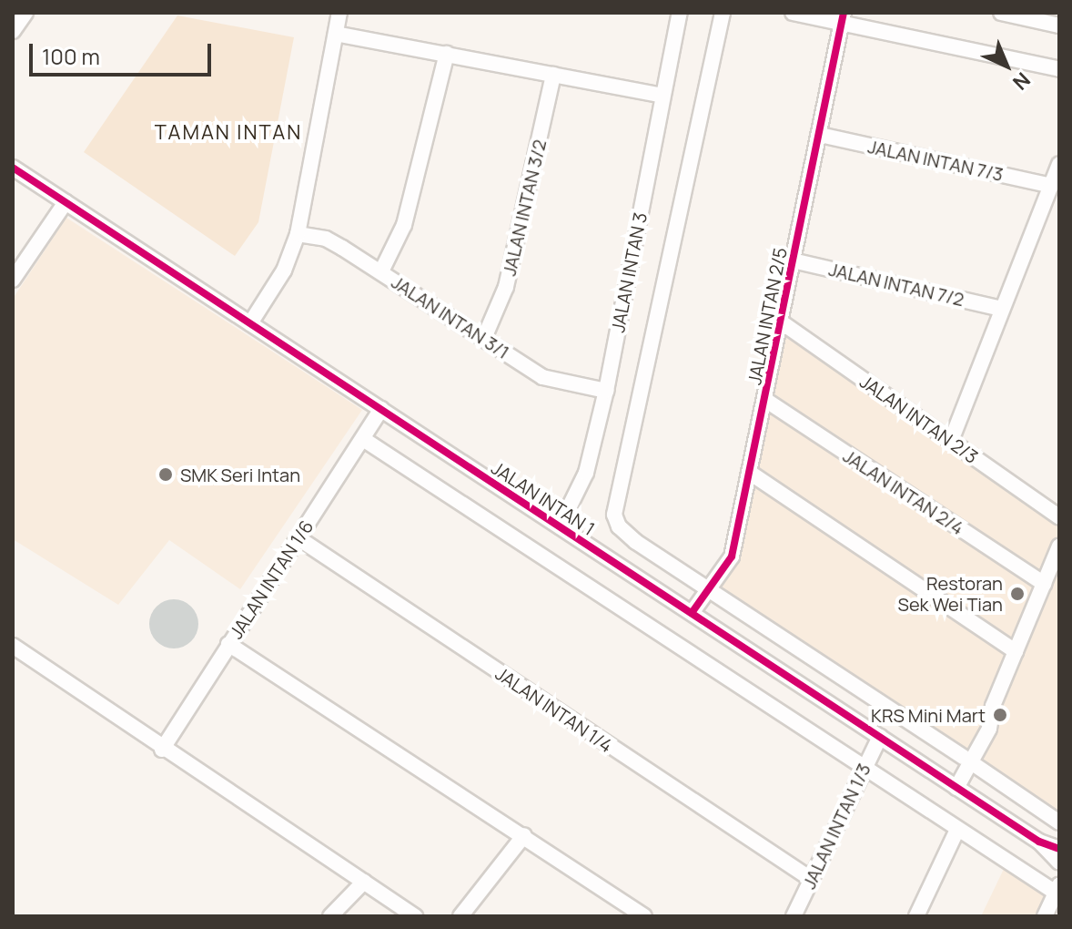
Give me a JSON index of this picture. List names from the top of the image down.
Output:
{
  "streets": {
    "street": [
      "JALAN INTAN 7/3",
      "JALAN INTAN 3/2",
      "JALAN INTAN 3",
      "JALAN INTAN 7/2",
      "JALAN INTAN 2/5",
      "JALAN INTAN 3/1",
      "JALAN INTAN 2/3",
      "JALAN INTAN 2/4",
      "JALAN INTAN 1",
      "JALAN INTAN 1/6",
      "JALAN INTAN 1/4",
      "JALAN INTAN 1/3"
    ]
  },
  "crossings": [
    ["JALAN INTAN 7/3", "JALAN INTAN 2/5"],
    ["JALAN INTAN 3/2", "JALAN INTAN 3/1"],
    ["JALAN INTAN 3", "JALAN INTAN 3/1"],
    ["JALAN INTAN 3", "JALAN INTAN 1"],
    ["JALAN INTAN 7/2", "JALAN INTAN 2/5"],
    ["JALAN INTAN 2/5", "JALAN INTAN 2/3"],
    ["JALAN INTAN 2/5", "JALAN INTAN 2/4"],
    ["JALAN INTAN 2/5", "JALAN INTAN 1"],
    ["JALAN INTAN 1", "JALAN INTAN 1/6"],
    ["JALAN INTAN 1", "JALAN INTAN 1/3"],
    ["JALAN INTAN 1/6", "JALAN INTAN 1/4"],
    ["JALAN INTAN 1/4", "JALAN INTAN 1/3"]
  ],
  "districts": ["TAMAN INTAN"],
  "places": ["SMK Seri Intan", "Restoran Sek Wei Tian", "KRS Mini Mart"],
  "scale_bar": "100 m",
  "north": "bottom right"
}
